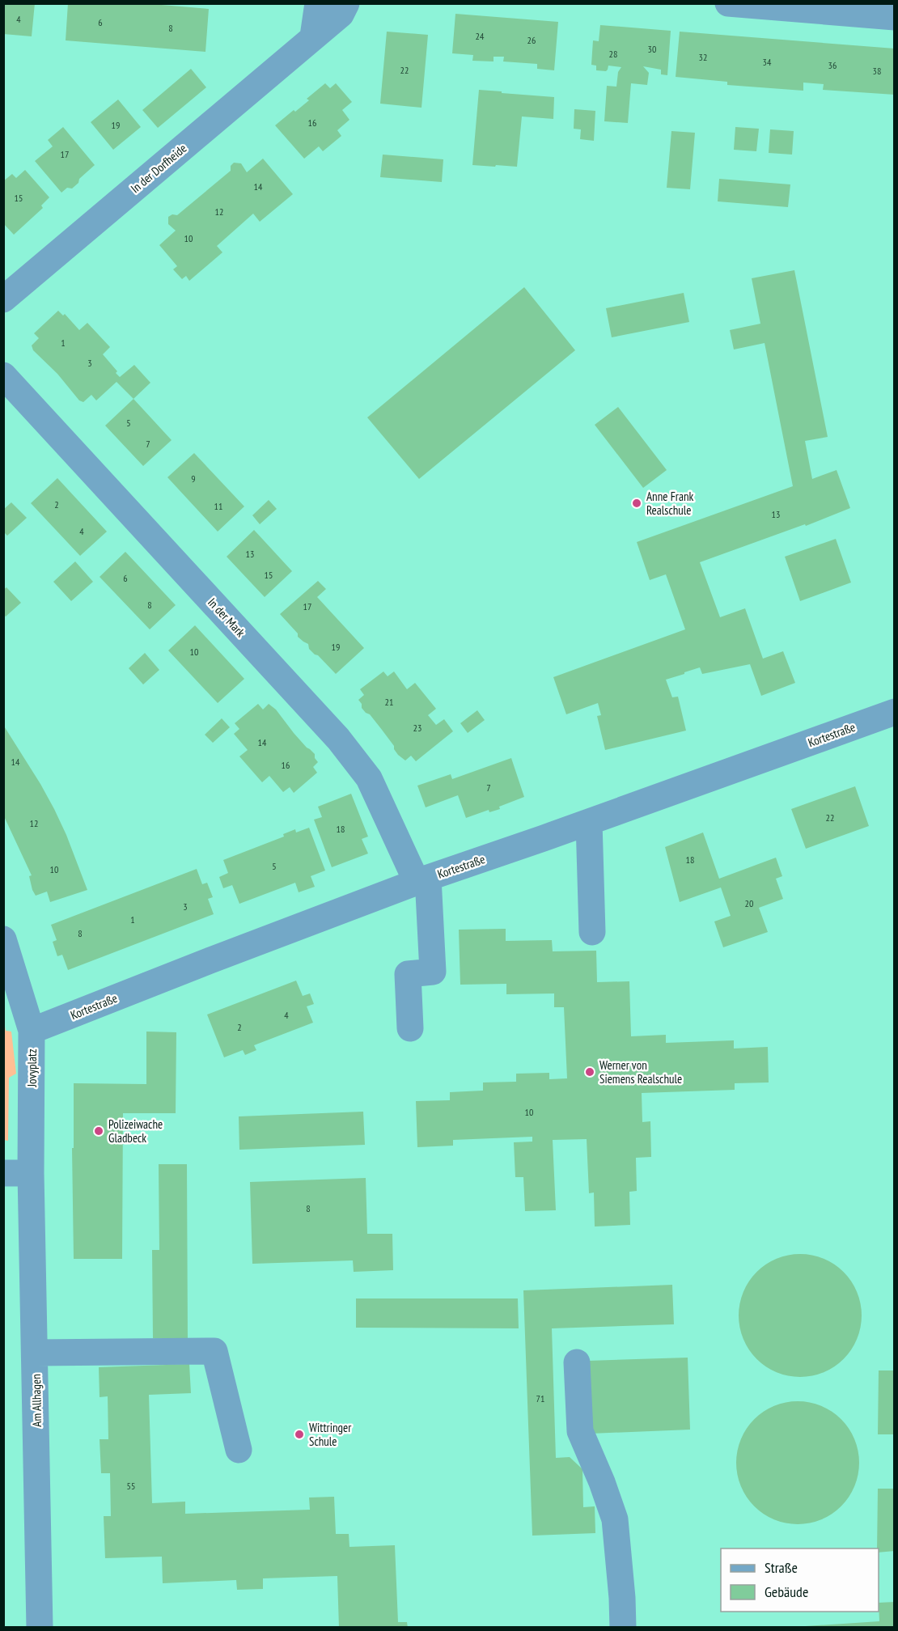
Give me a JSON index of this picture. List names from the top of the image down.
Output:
{
  "streets": {
    "street": [
      "In der Dorfheide",
      "In der Mark",
      "Kortestraße",
      "Jovyplatz",
      "Am Allhagen"
    ]
  },
  "crossings": [
    ["In der Mark", "Kortestraße"],
    ["Kortestraße", "Jovyplatz"],
    ["Jovyplatz", "Am Allhagen"]
  ],
  "places": [
    "Anne Frank Realschule",
    "Werner von Siemens Realschule",
    "Polizeiwache Gladbeck",
    "Wittringer Schule"
  ],
  "house_numbers": [
    "4",
    "6",
    "8",
    "24",
    "26",
    "30",
    "28",
    "32",
    "34",
    "36",
    "22",
    "38",
    "16",
    "19",
    "17",
    "14",
    "15",
    "12",
    "10",
    "1",
    "3",
    "5",
    "7",
    "9",
    "2",
    "11",
    "13",
    "4",
    "13",
    "15",
    "6",
    "8",
    "17",
    "19",
    "10",
    "21",
    "23",
    "14",
    "14",
    "16",
    "7",
    "22",
    "12",
    "18",
    "18",
    "5",
    "10",
    "20",
    "3",
    "1",
    "8",
    "4",
    "2",
    "10",
    "8",
    "71",
    "55"
  ],
  "legend": ["Straße", "Gebäude"]
}
